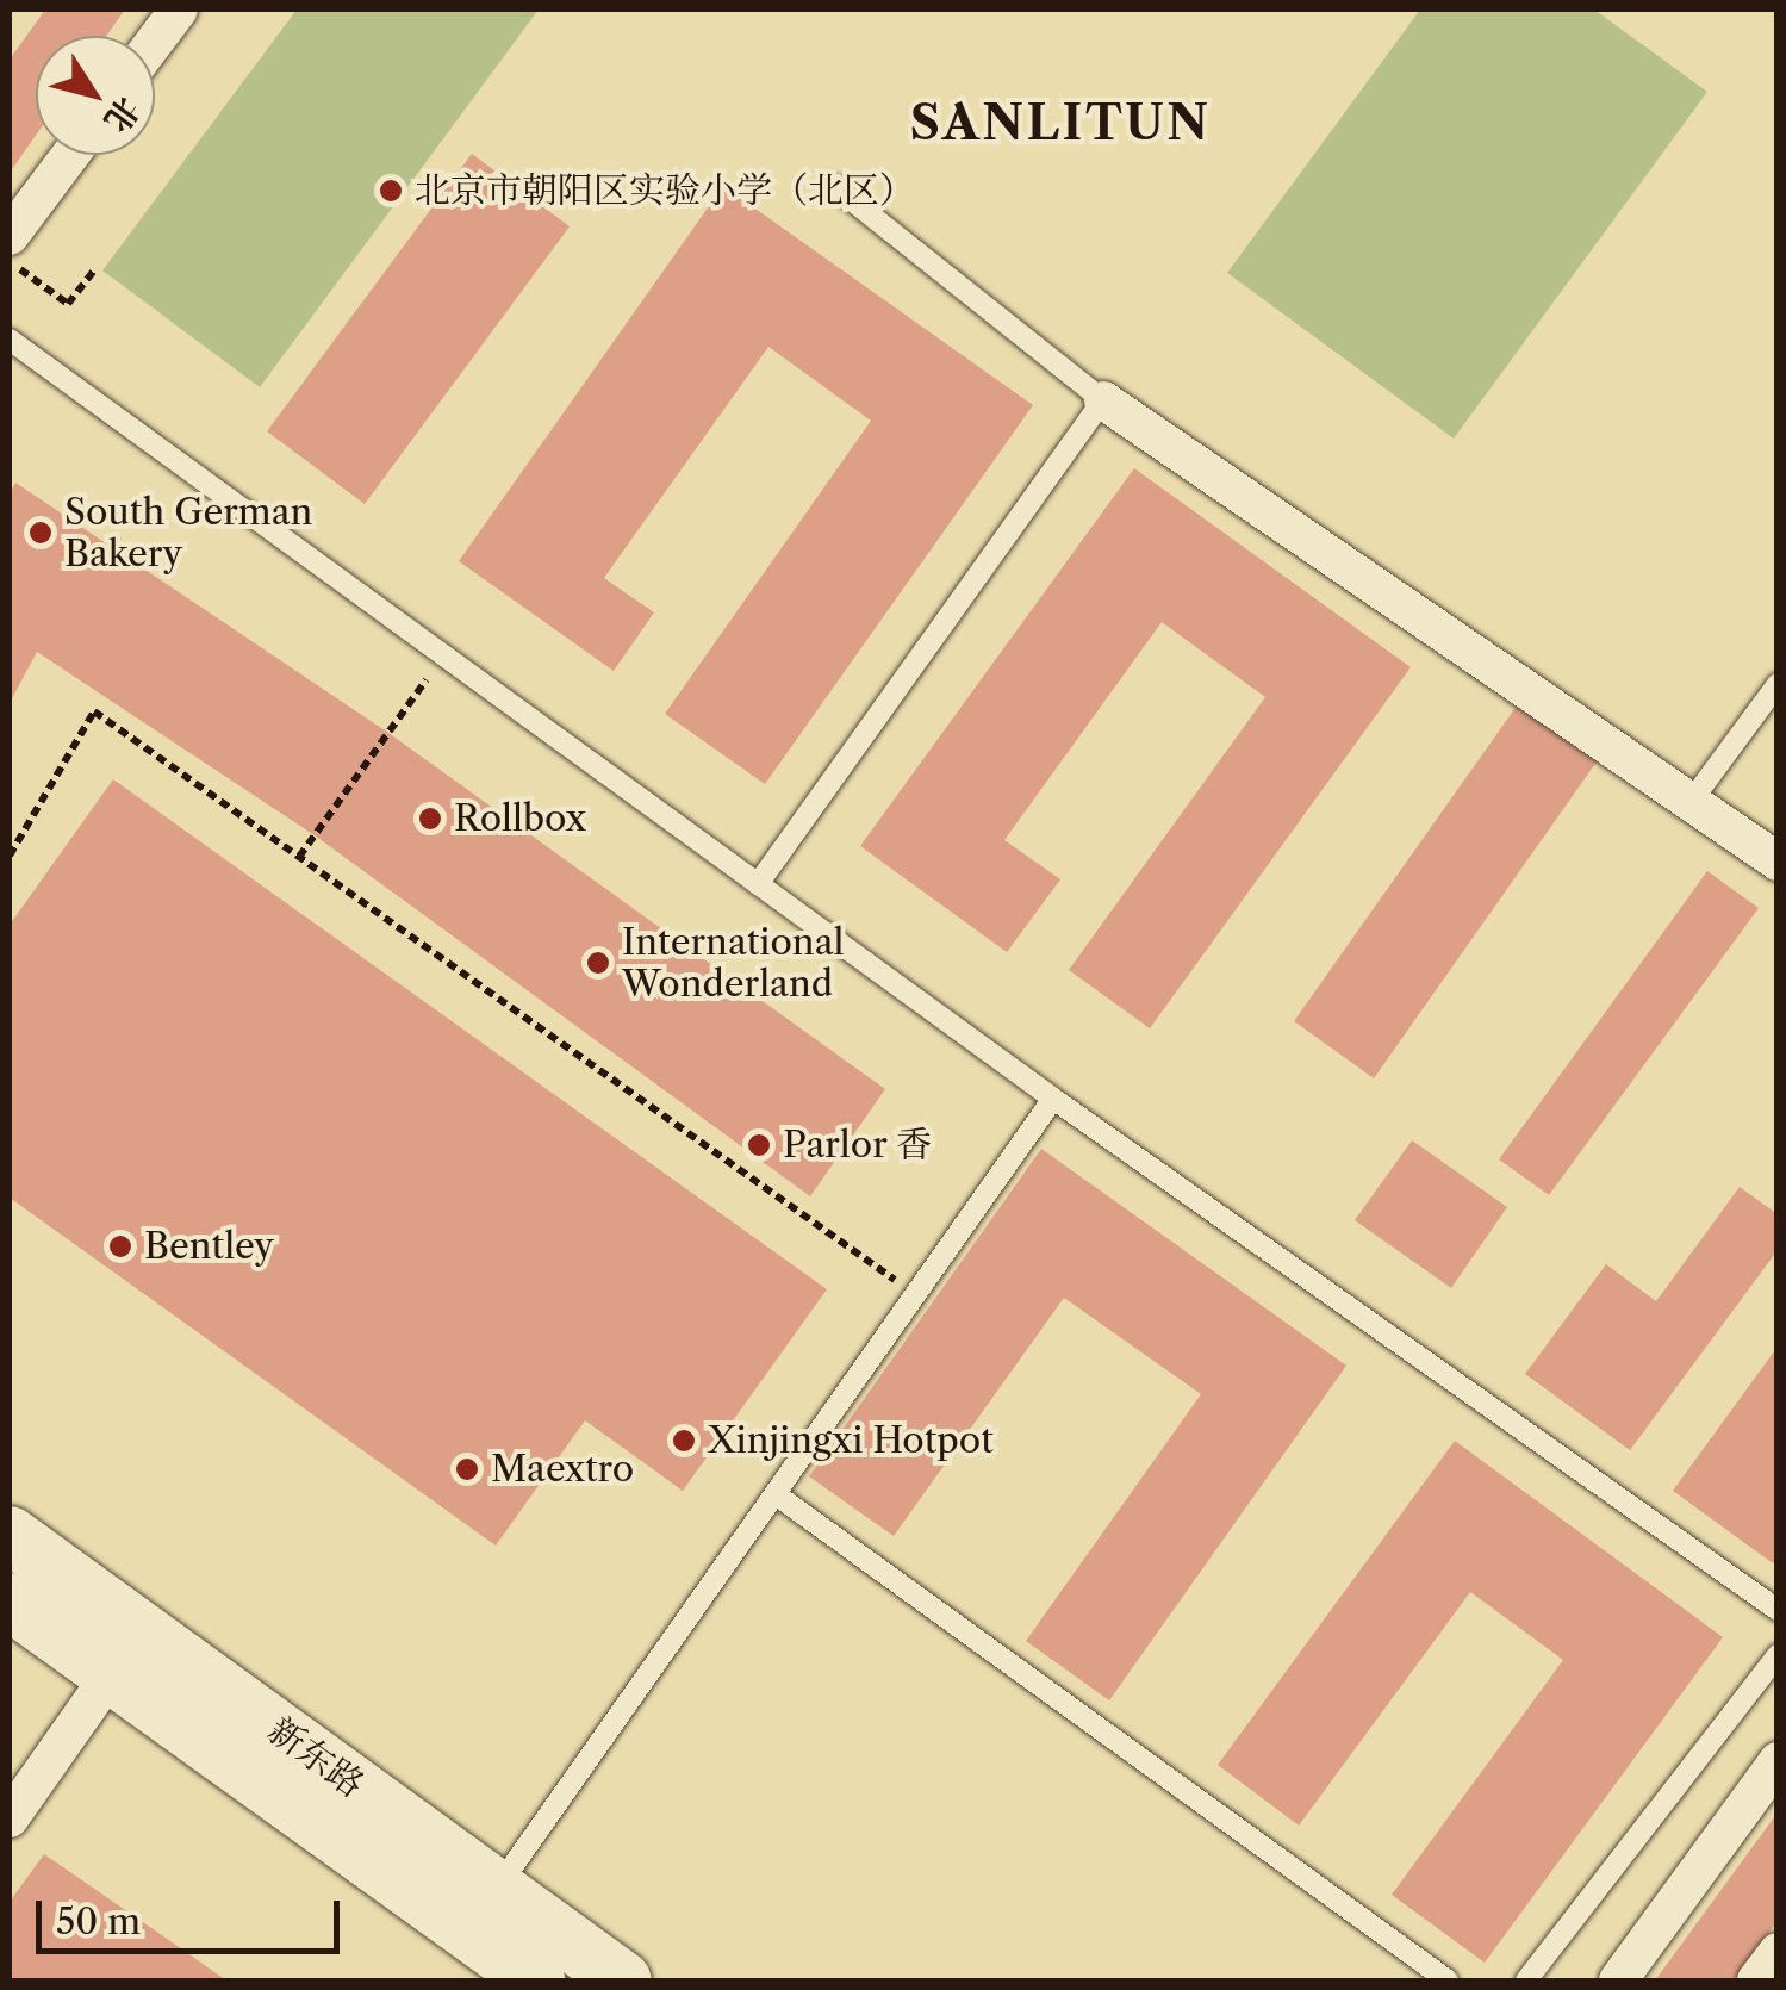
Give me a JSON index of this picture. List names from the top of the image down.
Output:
{
  "streets": {
    "main road": ["新东路"]
  },
  "districts": ["SANLITUN"],
  "places": [
    "北京市朝阳区实验小学（北区）",
    "South German Bakery",
    "Rollbox",
    "International Wonderland",
    "Parlor 香",
    "Bentley",
    "Xinjingxi Hotpot",
    "Maextro"
  ],
  "scale_bar": "50 m",
  "north": "bottom right"
}
